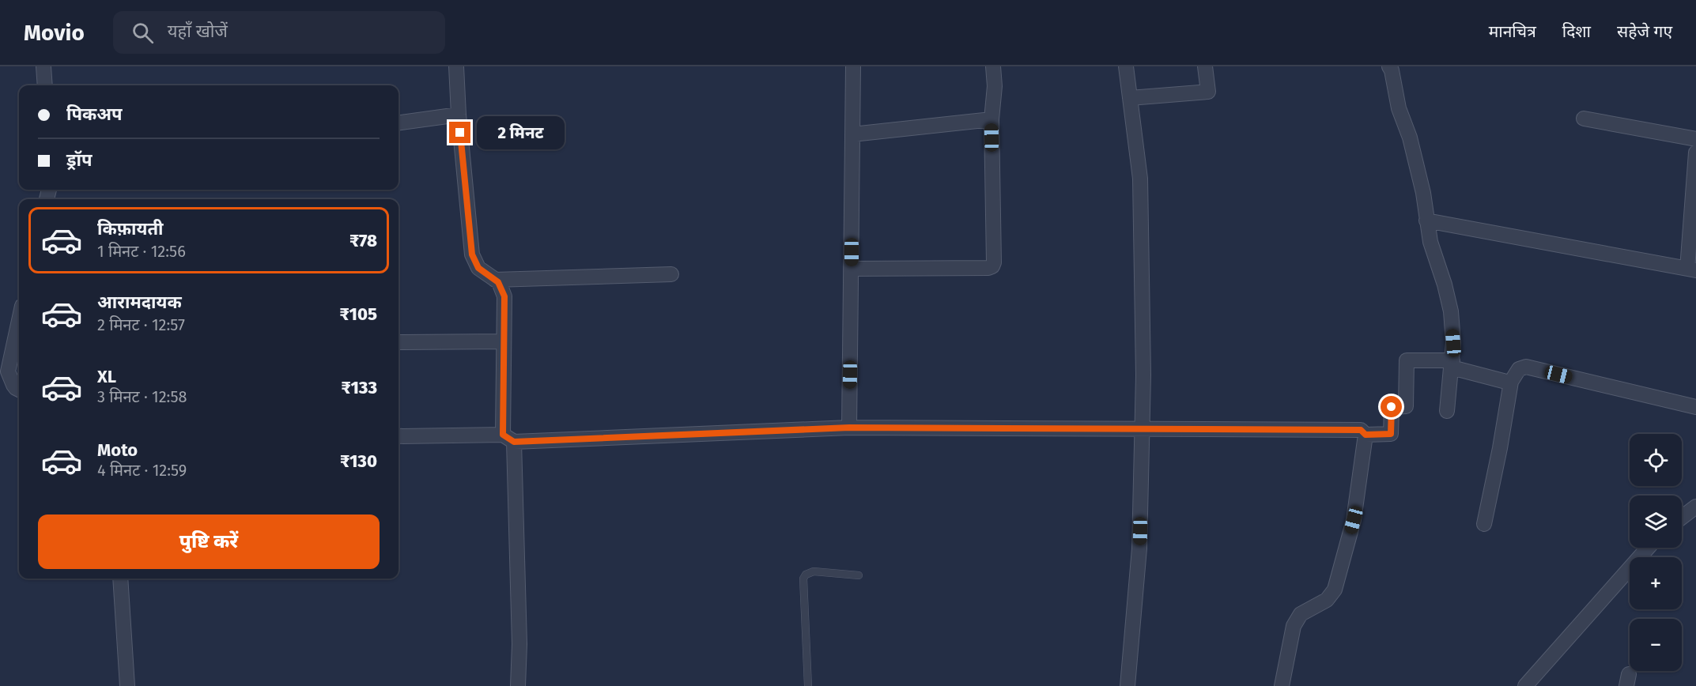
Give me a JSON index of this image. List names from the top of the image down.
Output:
{
  "page": {
    "header": "Movio",
    "search": "यहाँ खोजें",
    "nav": ["मानचित्र", "दिशा", "सहेजे गए"],
    "banner": ["पिकअप", "ड्रॉप"],
    "bubble": "2 मिनट",
    "list": [
      {
        "name": "किफ़ायती",
        "note": "1 मिनट · 12:56",
        "value": "₹78"
      },
      {
        "name": "आरामदायक",
        "note": "2 मिनट · 12:57",
        "value": "₹105"
      },
      {
        "name": "XL",
        "note": "3 मिनट · 12:58",
        "value": "₹133"
      },
      {
        "name": "Moto",
        "note": "4 मिनट · 12:59",
        "value": "₹130"
      }
    ],
    "map_buttons": ["+", "−"],
    "buttons": "पुष्टि करें"
  }
}
